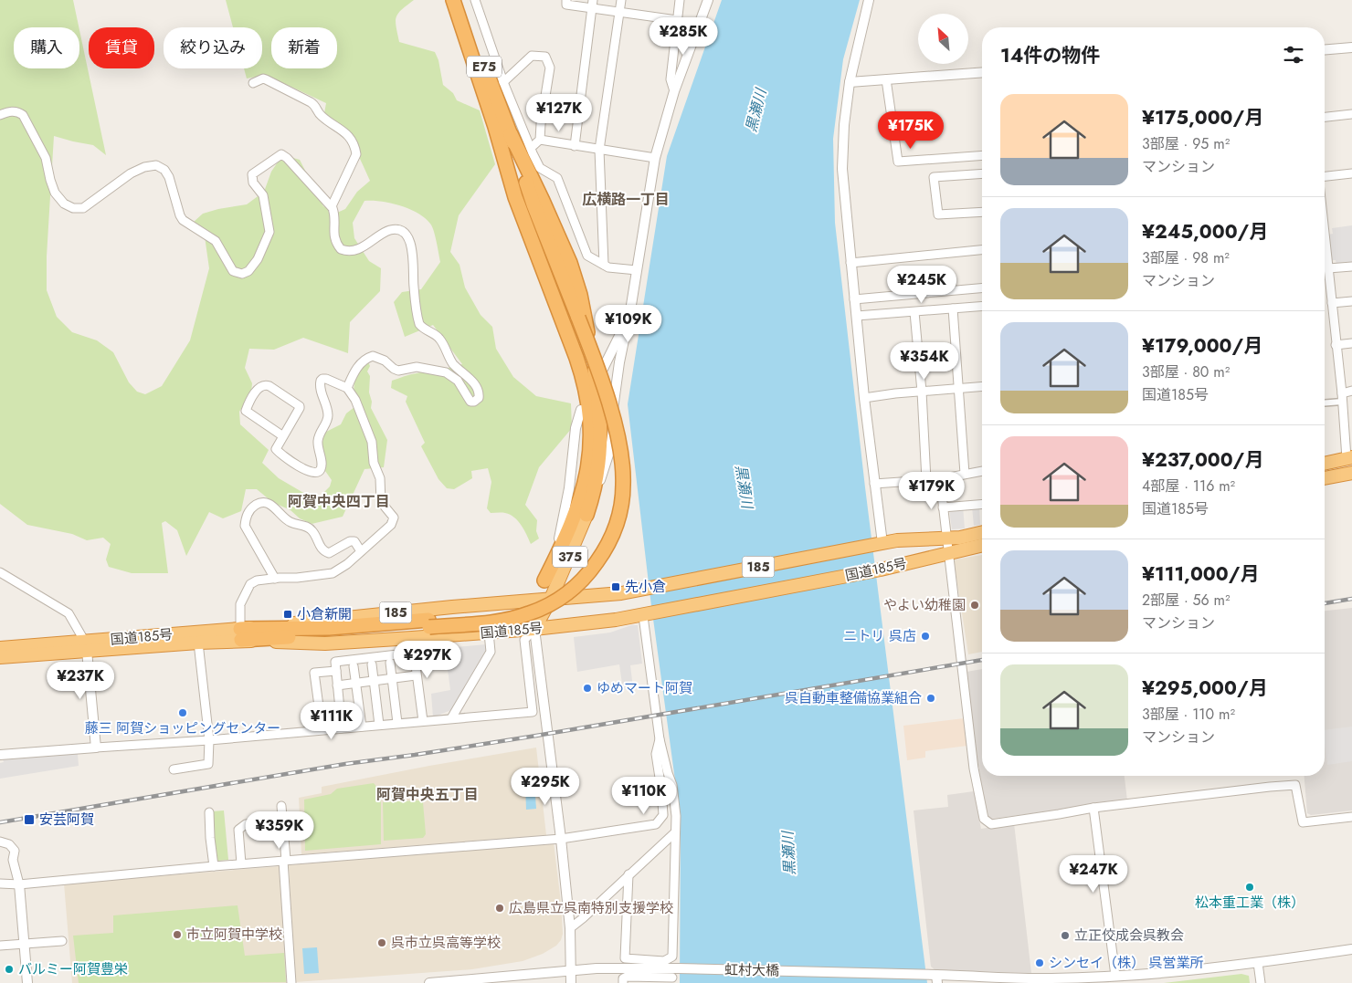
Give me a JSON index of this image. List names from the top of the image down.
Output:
{
  "streets": {
    "highway": [
      "E75",
      "375",
      "185",
      "国道185号"
    ],
    "street": ["虹村大橋"]
  },
  "crossings": [
    ["E75", "375"],
    ["375", "国道185号"]
  ],
  "districts": ["広横路一丁目", "阿賀中央四丁目", "阿賀中央五丁目"],
  "water": ["黒瀬川"],
  "places": {
    "transit": ["先小倉", "小倉新開", "安芸阿賀"],
    "other": [
      "やよい幼稚園",
      "ニトリ 呉店",
      "ゆめマート阿賀",
      "呉自動車整備協業組合",
      "藤三 阿賀ショッピングセンター",
      "松本重工業（株）",
      "広島県立呉南特別支援学校",
      "市立阿賀中学校",
      "立正佼成会呉教会",
      "呉市立呉高等学校",
      "シンセイ（株） 呉営業所",
      "バルミー阿賀豊栄"
    ]
  },
  "north": "top left",
  "page": {
    "price": [
      "¥285K",
      "¥127K",
      "¥175K",
      "¥245K",
      "¥109K",
      "¥354K",
      "¥179K",
      "¥297K",
      "¥237K",
      "¥111K",
      "¥295K",
      "¥110K",
      "¥359K",
      "¥247K"
    ],
    "chip": [
      "購入",
      "賃貸",
      "絞り込み",
      "新着"
    ],
    "heading": "14件の物件",
    "list": [
      {
        "name": "¥175,000/月",
        "note": "3部屋 · 95 m² · マンション"
      },
      {
        "name": "¥245,000/月",
        "note": "3部屋 · 98 m² · マンション"
      },
      {
        "name": "¥179,000/月",
        "note": "3部屋 · 80 m² · 国道185号"
      },
      {
        "name": "¥237,000/月",
        "note": "4部屋 · 116 m² · 国道185号"
      },
      {
        "name": "¥111,000/月",
        "note": "2部屋 · 56 m² · マンション"
      },
      {
        "name": "¥295,000/月",
        "note": "3部屋 · 110 m² · マンション"
      }
    ]
  }
}
